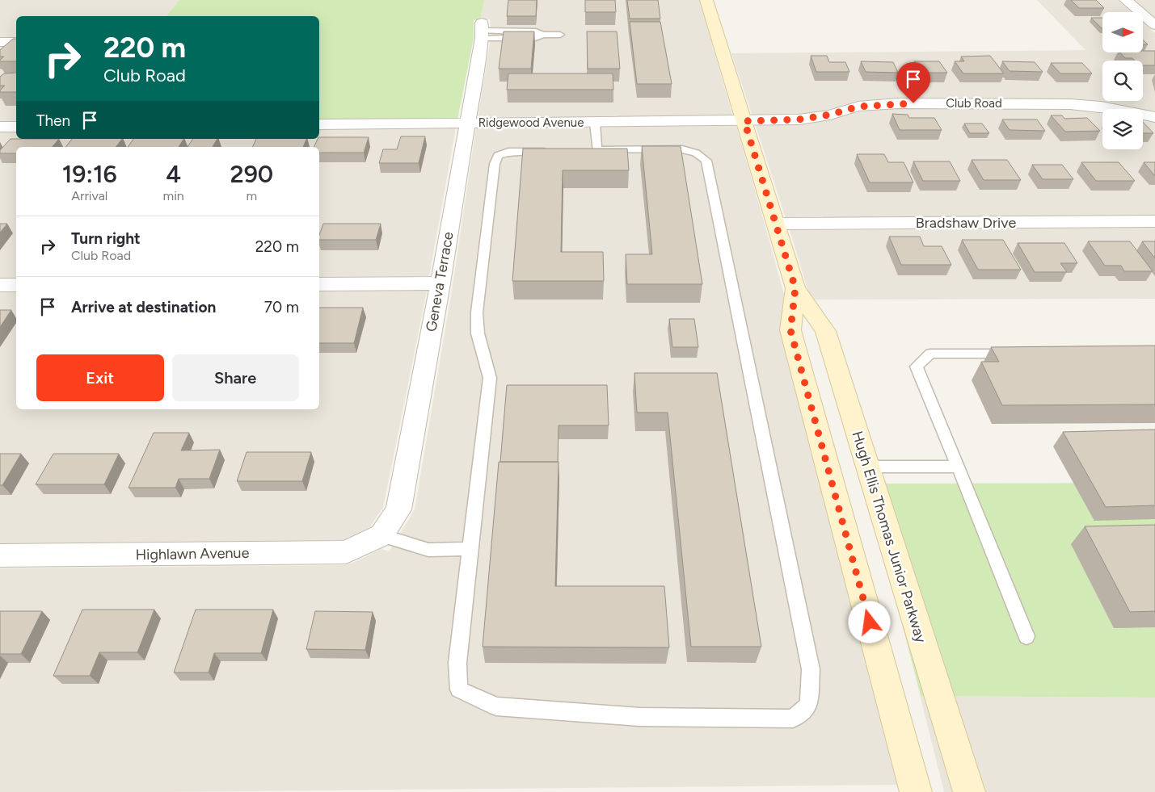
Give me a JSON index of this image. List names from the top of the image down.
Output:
{
  "streets": {
    "main road": ["Hugh Ellis Thomas Junior Parkway"],
    "street": [
      "Club Road",
      "Ridgewood Avenue",
      "Bradshaw Drive",
      "Geneva Terrace",
      "Highlawn Avenue"
    ]
  },
  "crossings": [
    ["Club Road", "Ridgewood Avenue"],
    ["Club Road", "Hugh Ellis Thomas Junior Parkway"],
    ["Ridgewood Avenue", "Geneva Terrace"],
    ["Ridgewood Avenue", "Hugh Ellis Thomas Junior Parkway"],
    ["Bradshaw Drive", "Hugh Ellis Thomas Junior Parkway"],
    ["Geneva Terrace", "Highlawn Avenue"]
  ],
  "north": "right",
  "page": {
    "turn": ["220 m", "Club Road"],
    "then": "Then",
    "eta": [
      "19:16",
      "Arrival",
      "4",
      "min",
      "290",
      "m"
    ],
    "list": [
      {
        "name": "Turn right",
        "note": "Club Road",
        "value": "220 m"
      },
      {
        "name": "Arrive at destination",
        "value": "70 m"
      }
    ],
    "buttons": ["Exit", "Share"]
  }
}
